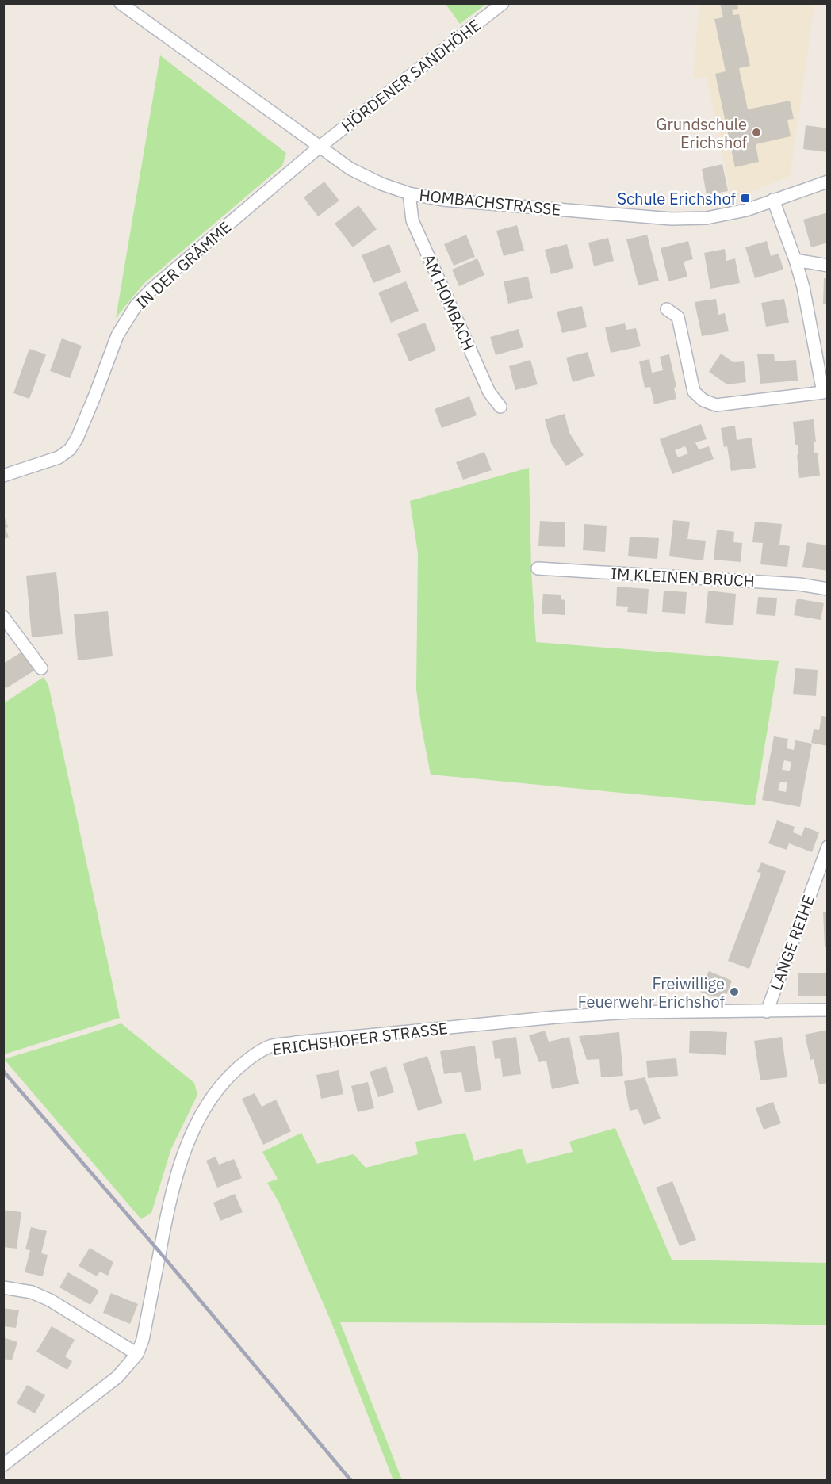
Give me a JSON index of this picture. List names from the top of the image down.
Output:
{
  "streets": {
    "street": [
      "HÖRDENER SANDHÖHE",
      "HOMBACHSTRASSE",
      "IN DER GRÄMME",
      "AM HOMBACH",
      "IM KLEINEN BRUCH",
      "LANGE REIHE",
      "ERICHSHOFER STRASSE"
    ]
  },
  "crossings": [
    ["HÖRDENER SANDHÖHE", "HOMBACHSTRASSE"],
    ["HÖRDENER SANDHÖHE", "IN DER GRÄMME"],
    ["HOMBACHSTRASSE", "IN DER GRÄMME"],
    ["HOMBACHSTRASSE", "AM HOMBACH"],
    ["LANGE REIHE", "ERICHSHOFER STRASSE"]
  ],
  "places": {
    "other": ["Grundschule Erichshof", "Freiwillige Feuerwehr Erichshof"],
    "transit": ["Schule Erichshof"]
  }
}
